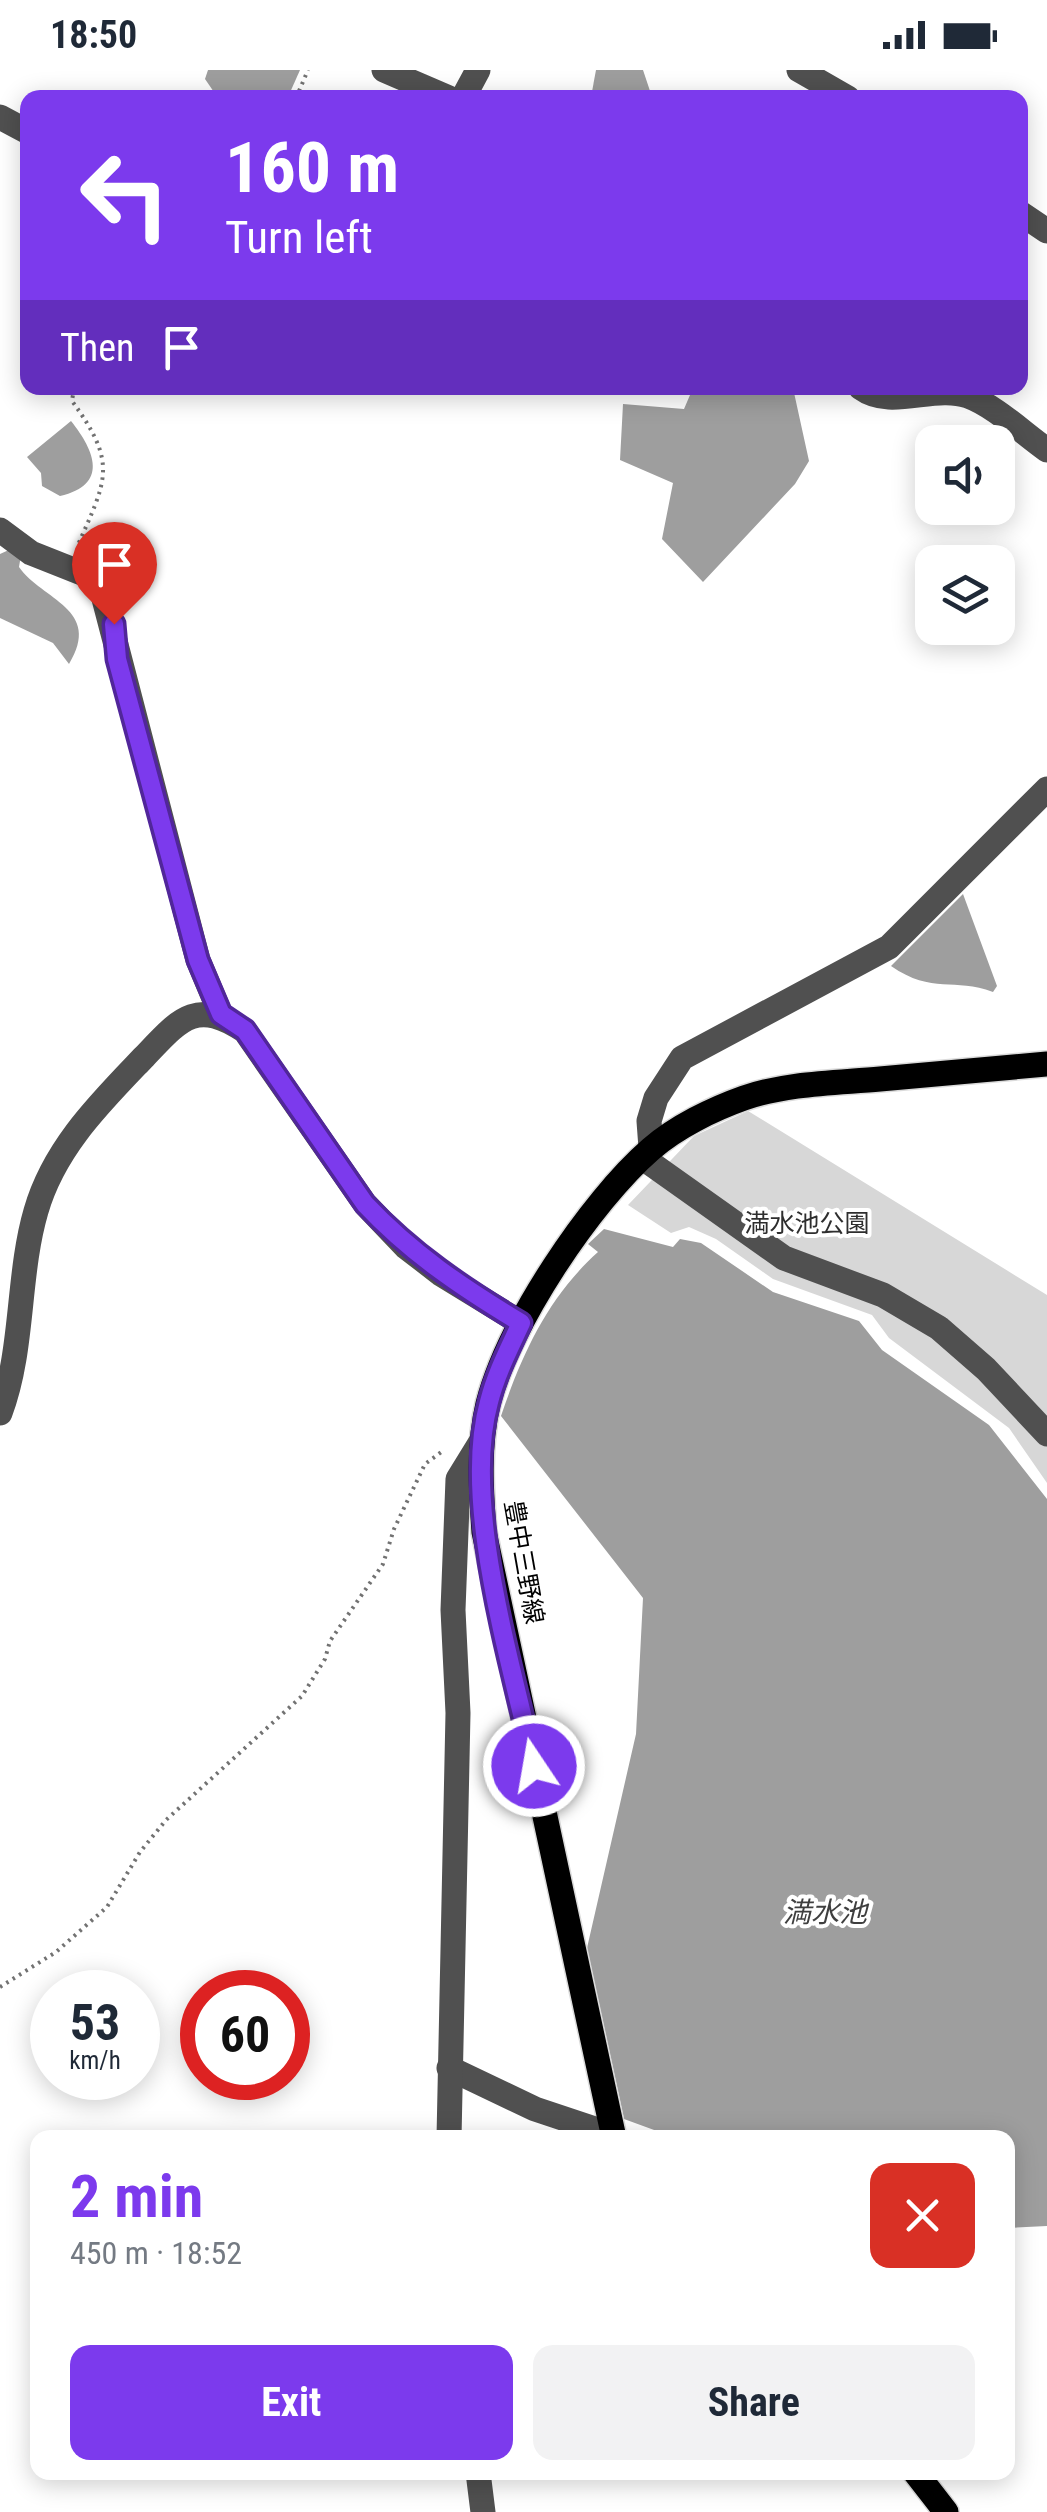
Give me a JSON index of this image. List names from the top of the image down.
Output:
{
  "streets": {
    "main road": ["豊中三野線"]
  },
  "water": ["満水池"],
  "parks": ["満水池公園"],
  "page": {
    "status": "18:50",
    "turn": ["160 m", "Turn left"],
    "then": "Then",
    "speed": "53 km/h",
    "limit": "60",
    "heading": ["2 min", "450 m · 18:52"],
    "buttons": ["Exit", "Share"]
  }
}
